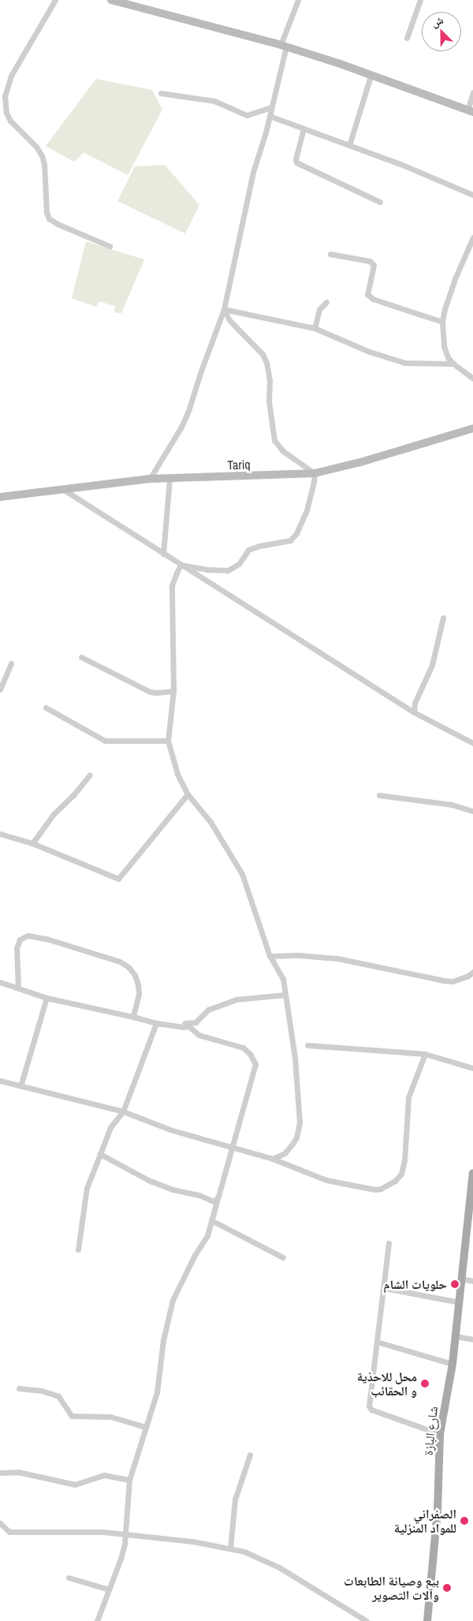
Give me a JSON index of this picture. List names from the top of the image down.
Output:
{
  "streets": {
    "main road": ["Tariq", "شارع البازة"]
  },
  "places": [
    "حلويات الشام",
    "محل للاحذية و الحقائب",
    "الصفراني للمواد المنزلية",
    "بيع وصيانة الطابعات وآلات التصوير"
  ],
  "north": "top left"
}
